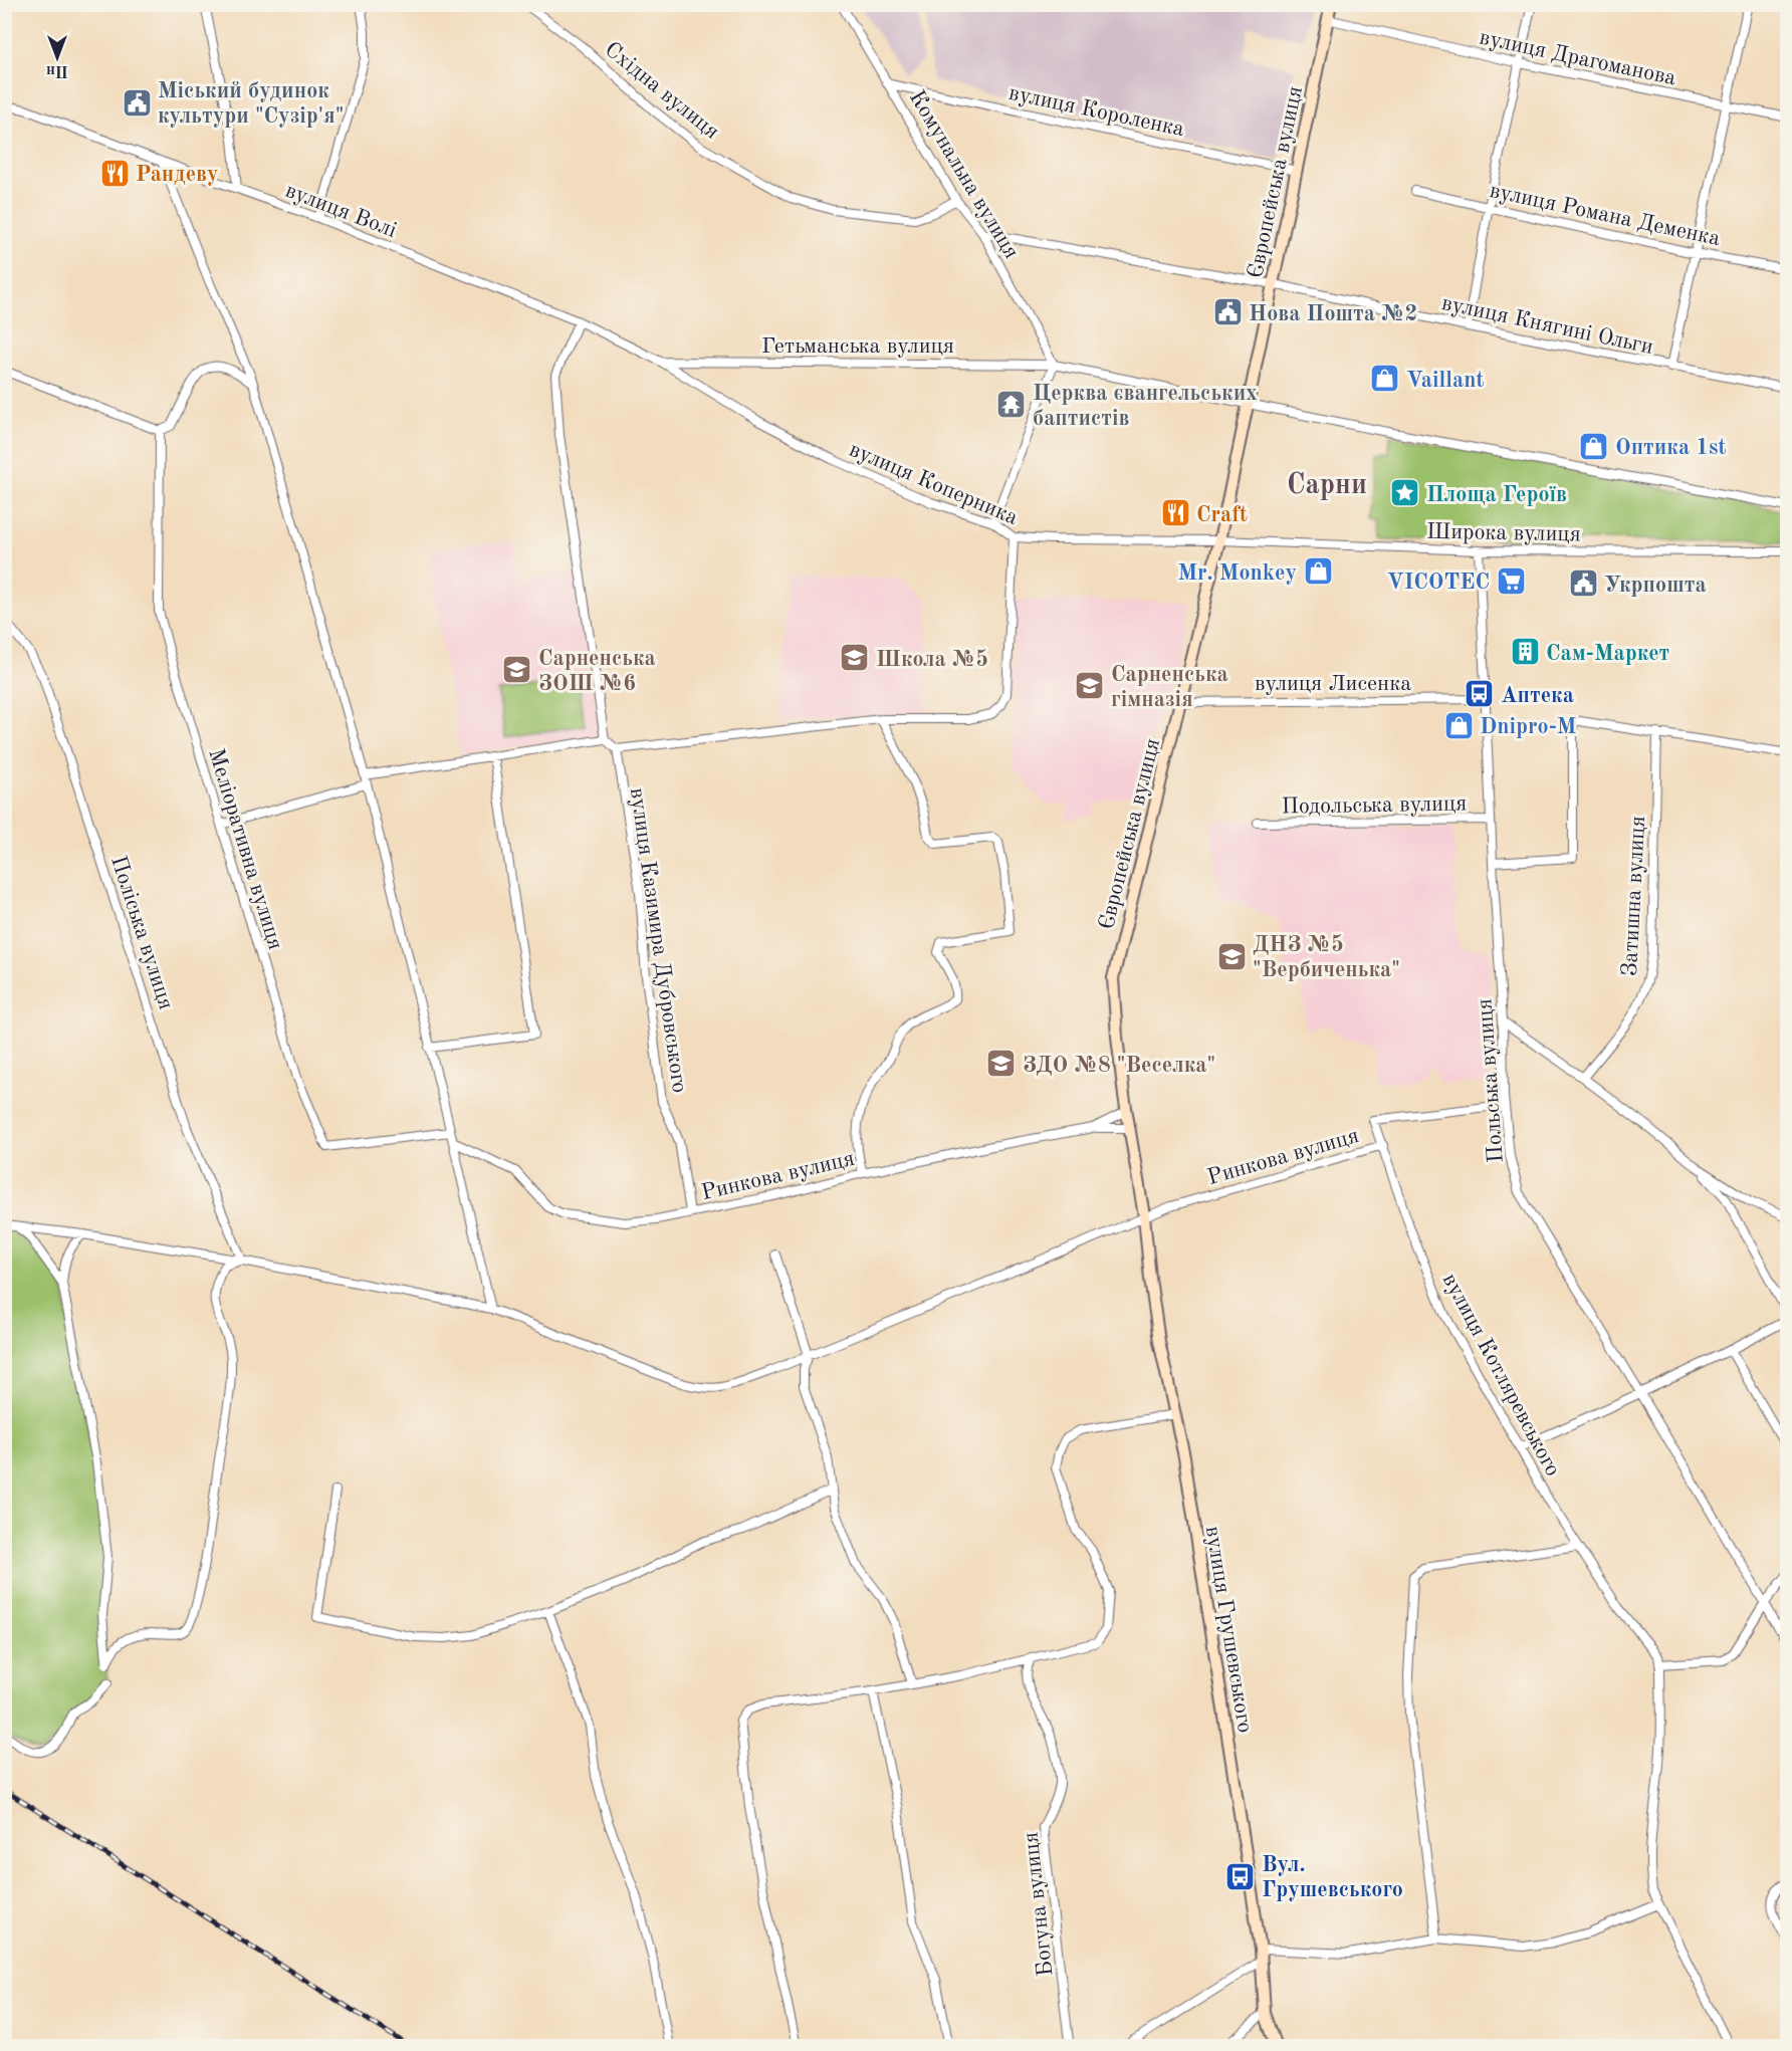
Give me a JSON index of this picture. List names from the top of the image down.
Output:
{
  "streets": {
    "main road": ["Європейська вулиця", "вулиця Грушевського"],
    "street": [
      "вулиця Драгоманова",
      "Східна вулиця",
      "вулиця Короленка",
      "Комунальна вулиця",
      "вулиця Волі",
      "вулиця Романа Деменка",
      "вулиця Княгині Ольги",
      "Гетьманська вулиця",
      "вулиця Коперника",
      "Широка вулиця",
      "вулиця Лисенка",
      "Подольська вулиця",
      "Меліоративна вулиця",
      "Затишна вулиця",
      "Поліська вулиця",
      "вулиця Казимира Дубровського",
      "Польська вулиця",
      "Ринкова вулиця",
      "вулиця Котляревського",
      "Богуна вулиця"
    ]
  },
  "crossings": [
    ["вулиця Драгоманова", "Європейська вулиця"],
    ["Східна вулиця", "Комунальна вулиця"],
    ["вулиця Короленка", "Комунальна вулиця"],
    ["вулиця Короленка", "Європейська вулиця"],
    ["Комунальна вулиця", "вулиця Княгині Ольги"],
    ["Комунальна вулиця", "Гетьманська вулиця"],
    ["Європейська вулиця", "вулиця Княгині Ольги"],
    ["Європейська вулиця", "Гетьманська вулиця"],
    ["Європейська вулиця", "вулиця Коперника"],
    ["Європейська вулиця", "Широка вулиця"],
    ["Європейська вулиця", "вулиця Лисенка"],
    ["Європейська вулиця", "Ринкова вулиця"],
    ["Європейська вулиця", "вулиця Грушевського"],
    ["вулиця Волі", "Гетьманська вулиця"],
    ["вулиця Волі", "вулиця Коперника"],
    ["Гетьманська вулиця", "вулиця Коперника"],
    ["вулиця Коперника", "Широка вулиця"],
    ["Широка вулиця", "Польська вулиця"],
    ["вулиця Лисенка", "Польська вулиця"],
    ["Подольська вулиця", "Польська вулиця"],
    ["Поліська вулиця", "Ринкова вулиця"],
    ["вулиця Казимира Дубровського", "Ринкова вулиця"],
    ["Польська вулиця", "Ринкова вулиця"],
    ["Ринкова вулиця", "вулиця Котляревського"],
    ["Ринкова вулиця", "вулиця Грушевського"]
  ],
  "districts": ["Сарни"],
  "places": {
    "public building": ["Міський будинок культури \"Сузір'я\"", "Нова Пошта №2", "Укрпошта"],
    "restaurant": ["Рандеву", "Craft"],
    "shop": [
      "Vaillant",
      "Оптика 1st",
      "Mr. Monkey",
      "Dnipro-M"
    ],
    "temple": ["Церква євангельських баптистів"],
    "place": ["Площа Героїв"],
    "supermarket": ["VICOTEC"],
    "building": ["Сам-Маркет"],
    "school or university": [
      "Школа №5",
      "Сарненська ЗОШ №6",
      "Сарненська гімназія",
      "ДНЗ №5 \"Вербиченька\"",
      "ЗДО №8 \"Веселка\""
    ],
    "bus stop": ["Аптека", "Вул. Грушевського"]
  },
  "north": "bottom"
}
